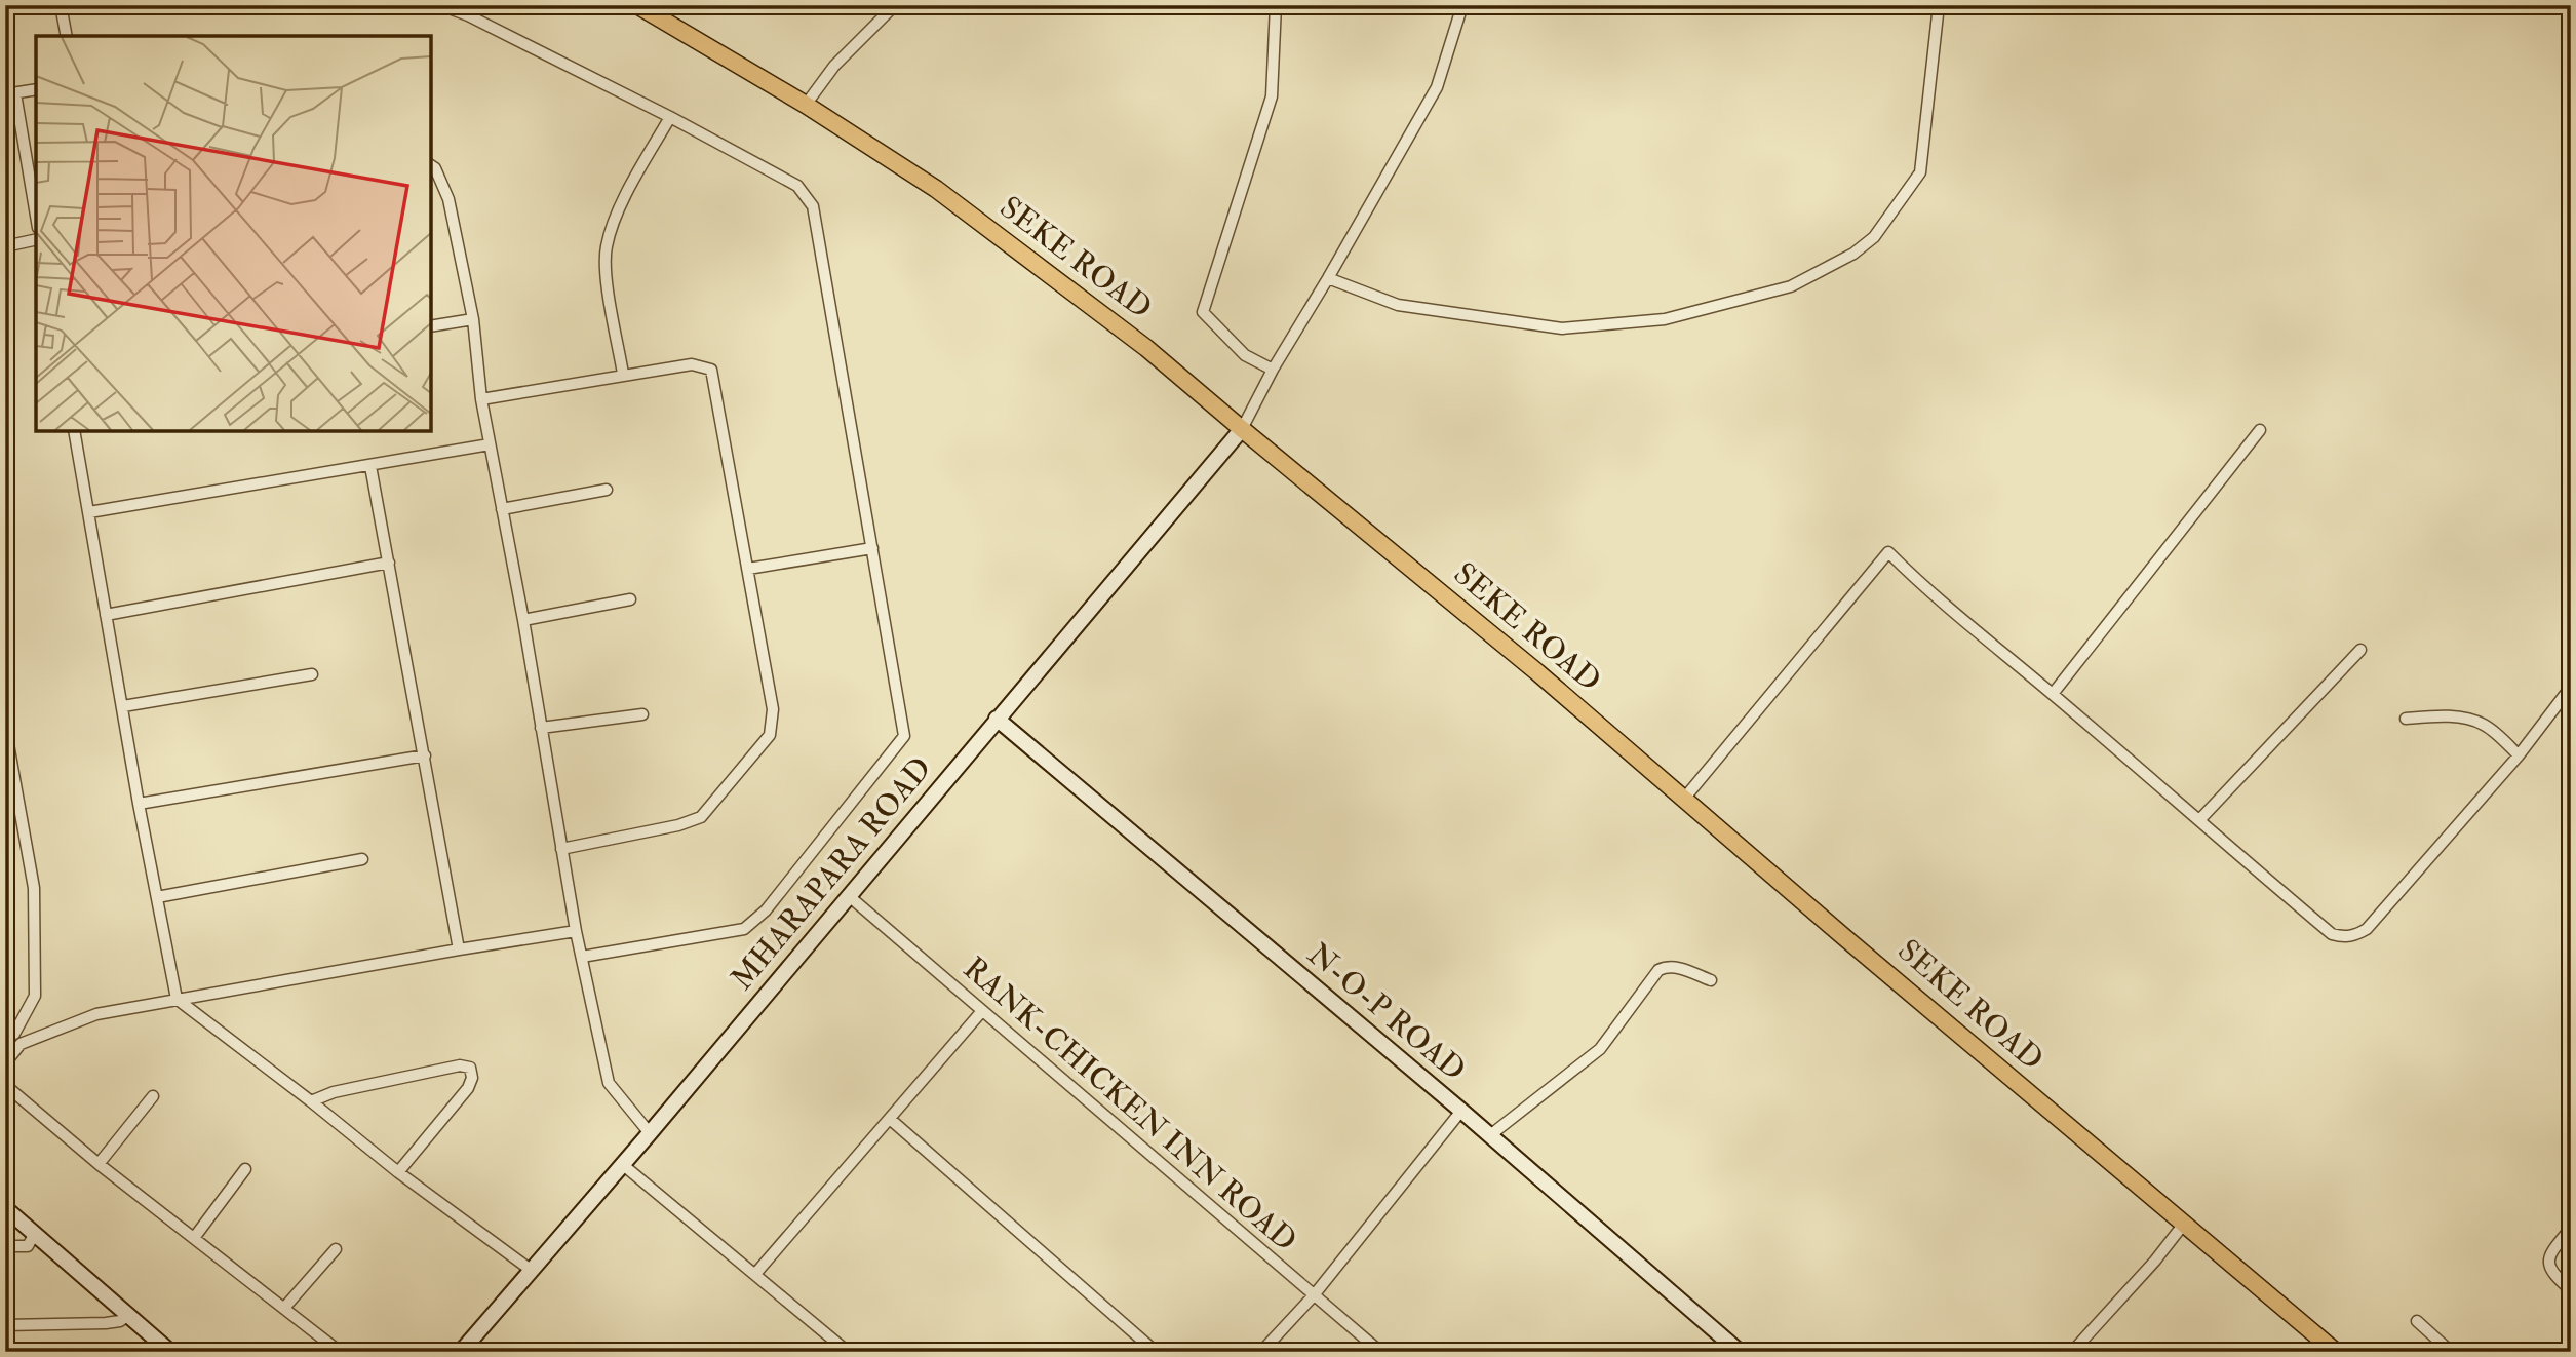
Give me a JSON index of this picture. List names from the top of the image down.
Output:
{
  "streets": {
    "main road": ["SEKE ROAD", "MHARAPARA ROAD", "N-O-P ROAD"],
    "street": ["RANK-CHICKEN INN ROAD"]
  },
  "crossings": [
    ["SEKE ROAD", "MHARAPARA ROAD"],
    ["MHARAPARA ROAD", "N-O-P ROAD"],
    ["MHARAPARA ROAD", "RANK-CHICKEN INN ROAD"]
  ]
}
